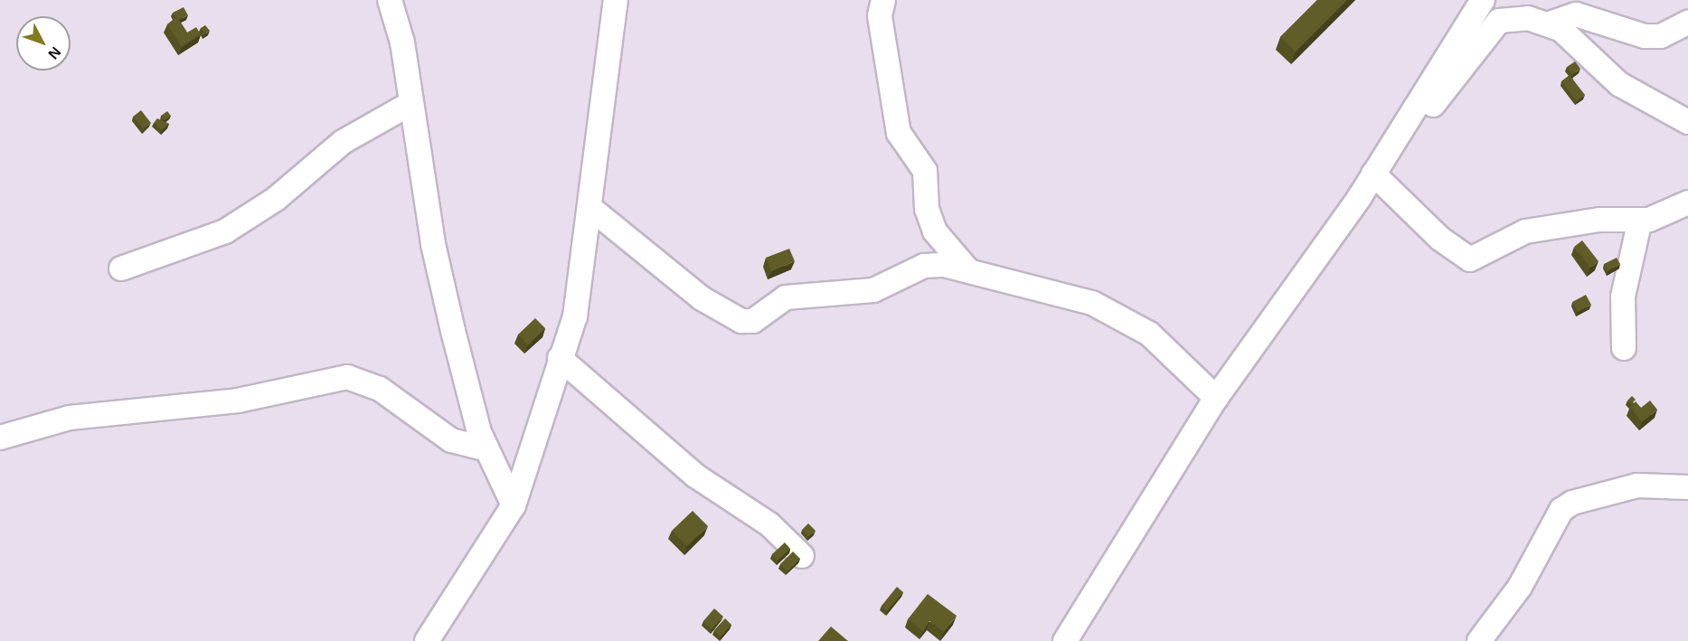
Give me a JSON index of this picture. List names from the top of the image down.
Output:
{
  "north": "bottom right"
}
